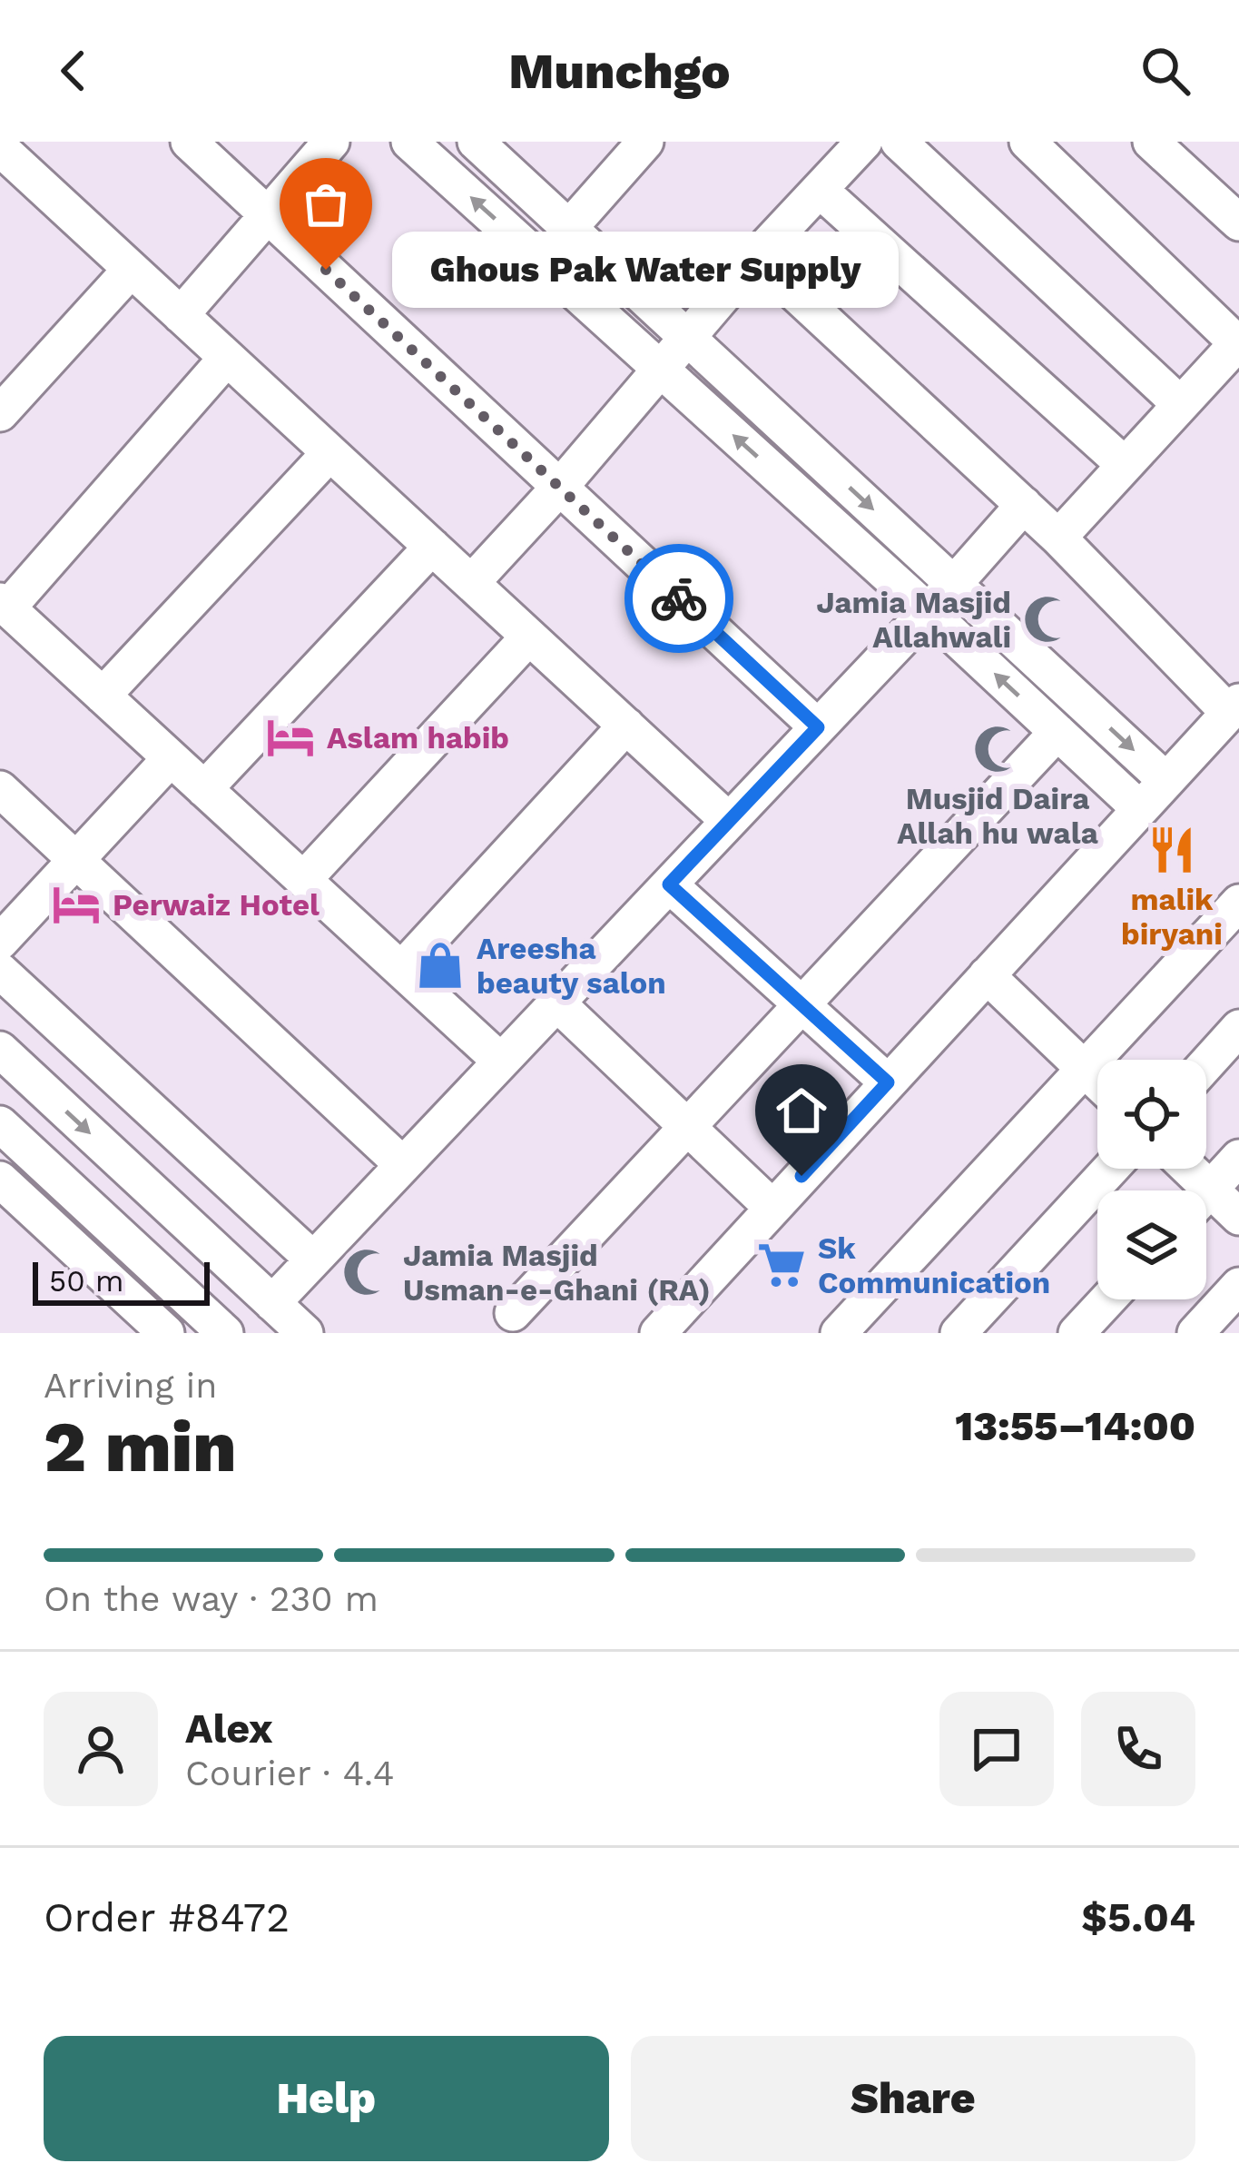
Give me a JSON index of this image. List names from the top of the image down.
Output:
{
  "places": {
    "other": ["Ghous Pak Water Supply"],
    "mosque": ["Jamia Masjid Allahwali", "Musjid Daira Allah hu wala", "Jamia Masjid Usman-e-Ghani (RA)"],
    "hotel": ["Aslam habib", "Perwaiz Hotel"],
    "restaurant": ["malik biryani"],
    "shop": ["Areesha beauty salon"],
    "supermarket": ["Sk Communication"]
  },
  "scale_bar": "50 m",
  "page": {
    "header": "Munchgo",
    "bubble": "Ghous Pak Water Supply",
    "scale": "50 m",
    "heading": ["2 min", "Arriving in", "13:55–14:00"],
    "panel": [
      "Alex",
      "Courier · 4.4",
      "Order #8472",
      "$5.04"
    ],
    "bar": "On the way · 230 m",
    "buttons": ["Help", "Share"]
  }
}
